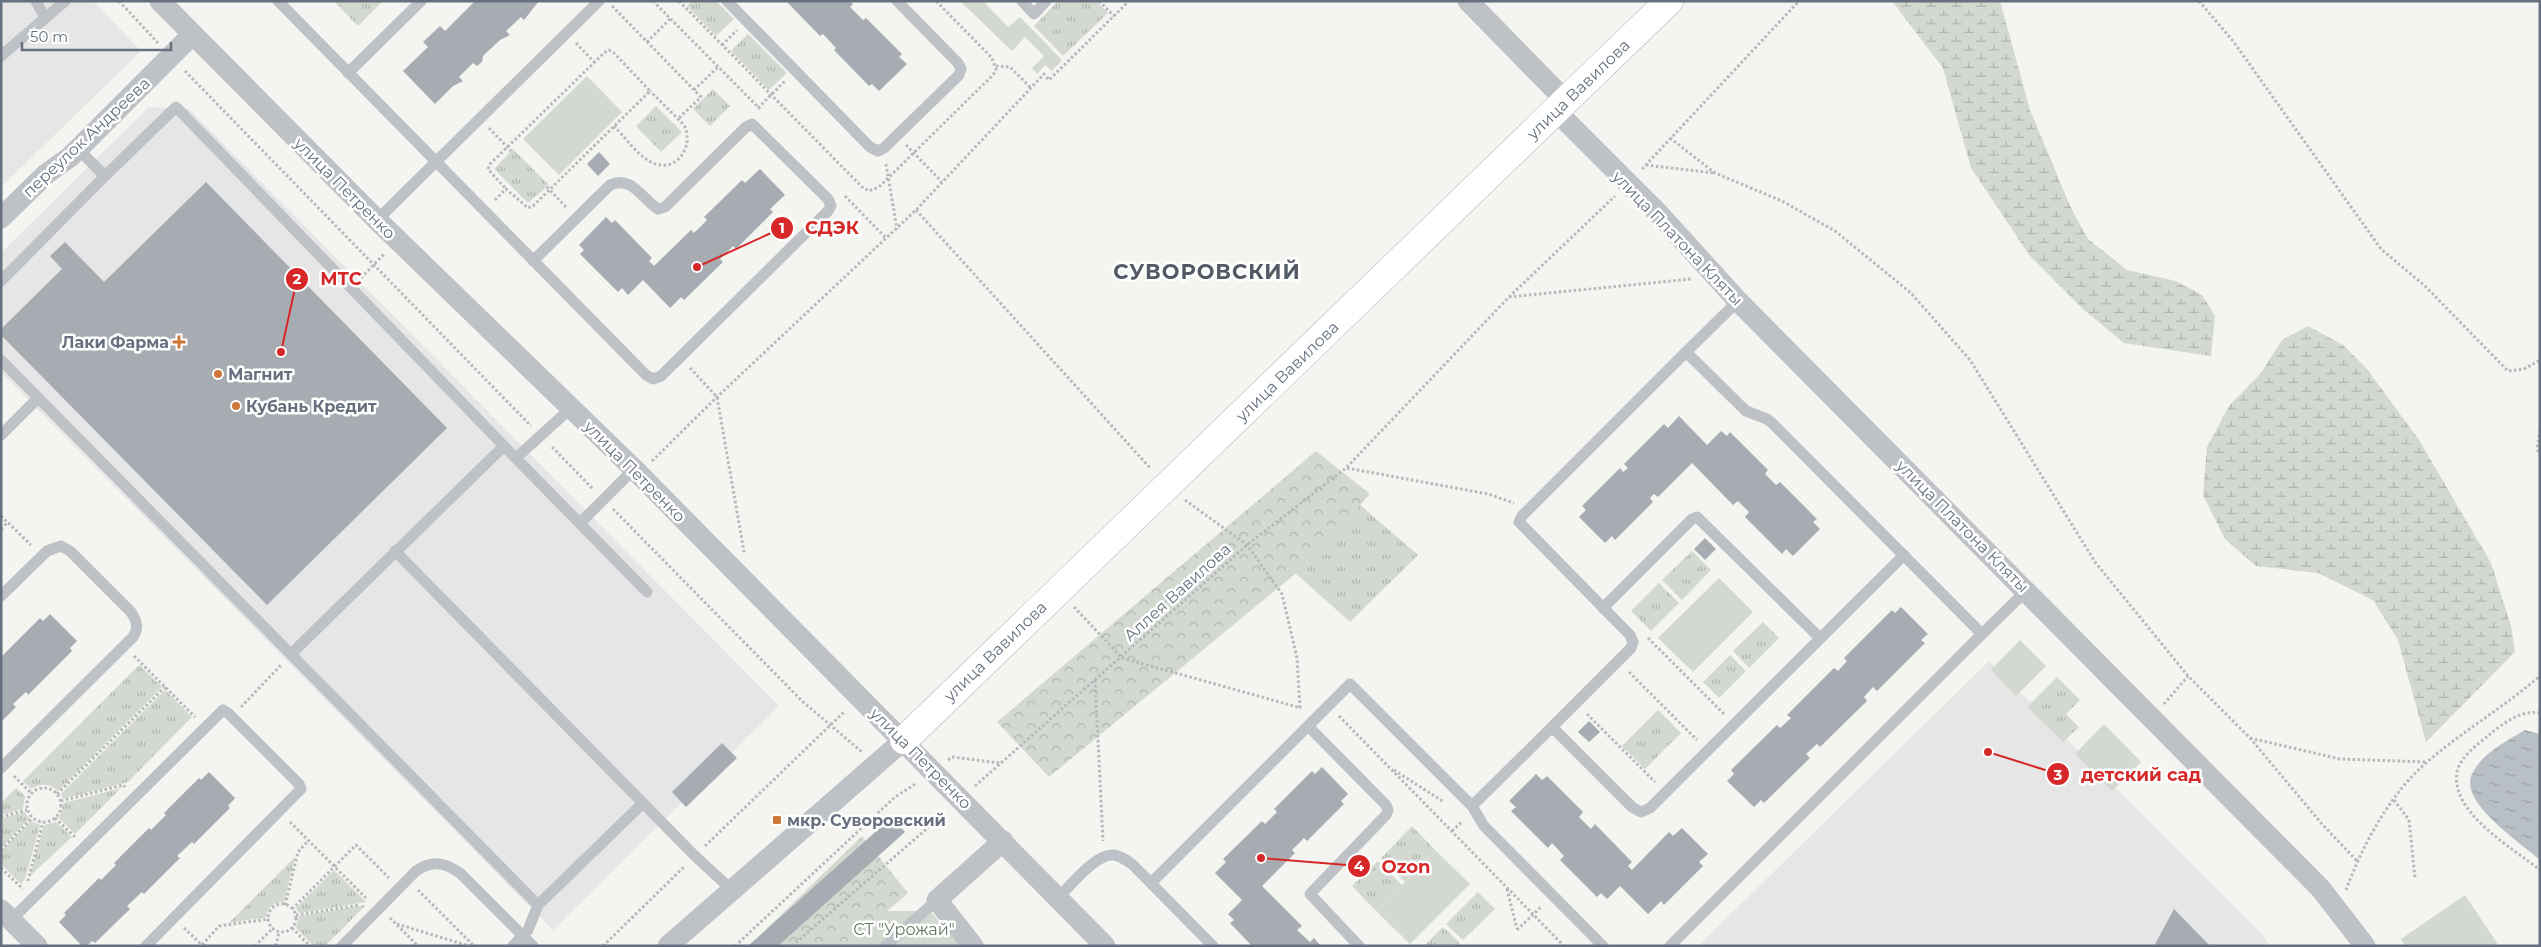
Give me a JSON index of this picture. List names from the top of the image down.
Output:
{
  "streets": {
    "street": [
      "улица Вавилова",
      "переулок Андреева",
      "улица Петренко",
      "улица Платона Кляты"
    ],
    "path": ["Аллея Вавилова"]
  },
  "crossings": [
    ["улица Вавилова", "улица Петренко"],
    ["улица Вавилова", "улица Платона Кляты"],
    ["переулок Андреева", "улица Петренко"],
    ["улица Петренко", "Аллея Вавилова"],
    ["улица Платона Кляты", "Аллея Вавилова"]
  ],
  "districts": ["СУВОРОВСКИЙ"],
  "parks": ["СТ \"Урожай\""],
  "places": {
    "other": [
      "СДЭК",
      "МТС",
      "Магнит",
      "Кубань Кредит",
      "детский сад",
      "Ozon"
    ],
    "health": ["Лаки Фарма"],
    "transit": ["мкр. Суворовский"]
  },
  "scale_bar": "50 m"
}
